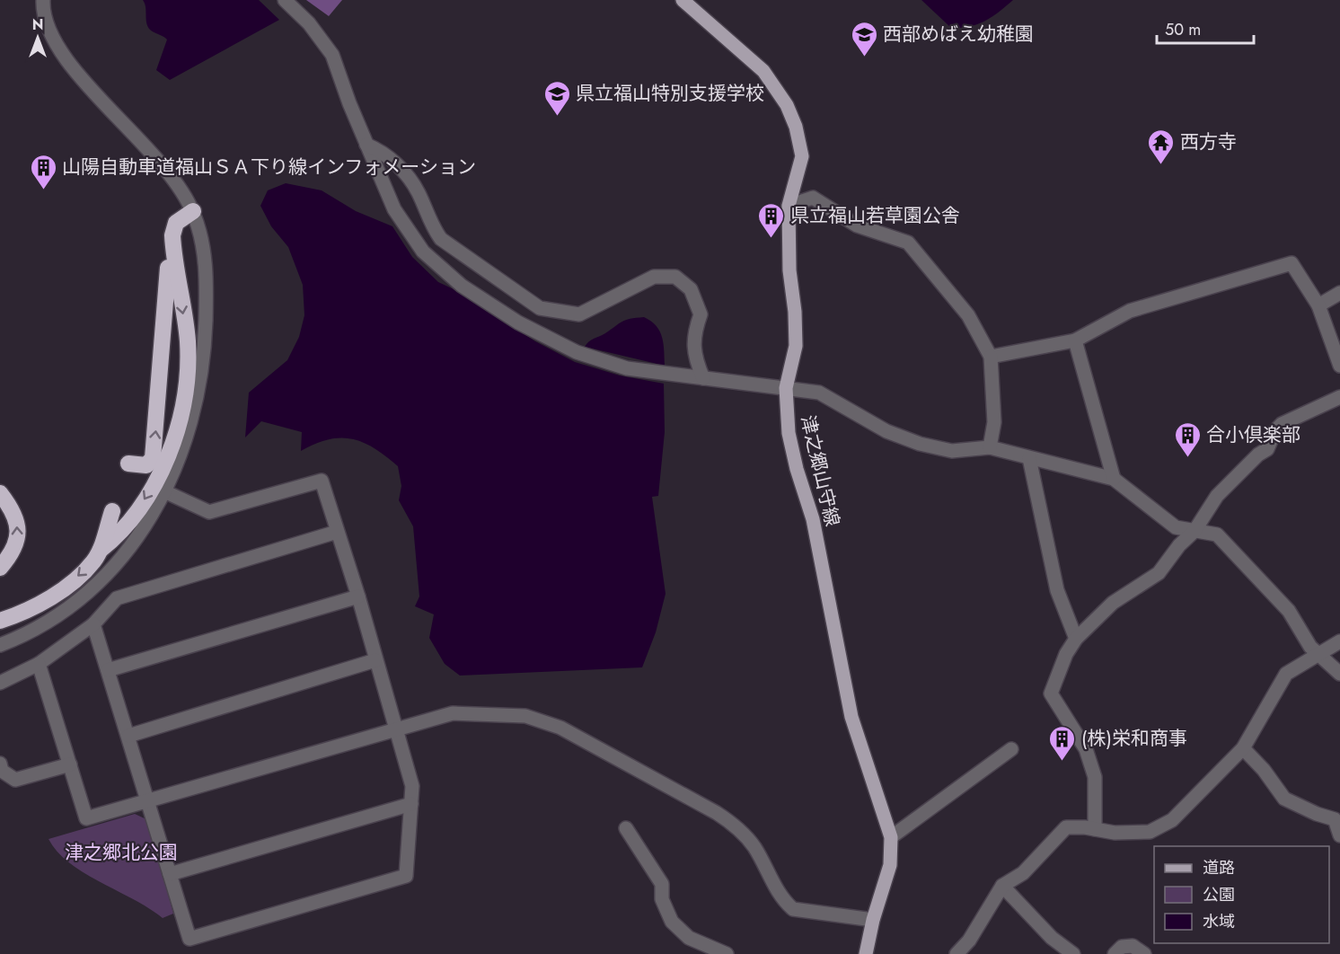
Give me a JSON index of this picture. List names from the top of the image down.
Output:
{
  "streets": {
    "main road": ["津之郷山守線"]
  },
  "parks": ["津之郷北公園"],
  "places": {
    "school or university": ["西部めばえ幼稚園", "県立福山特別支援学校"],
    "temple": ["西方寺"],
    "building": [
      "山陽自動車道福山ＳＡ下り線インフォメーション",
      "県立福山若草園公舎",
      "合小倶楽部",
      "(株)栄和商事"
    ]
  },
  "legend": ["道路", "公園", "水域"],
  "scale_bar": "50 m",
  "north": "top"
}
